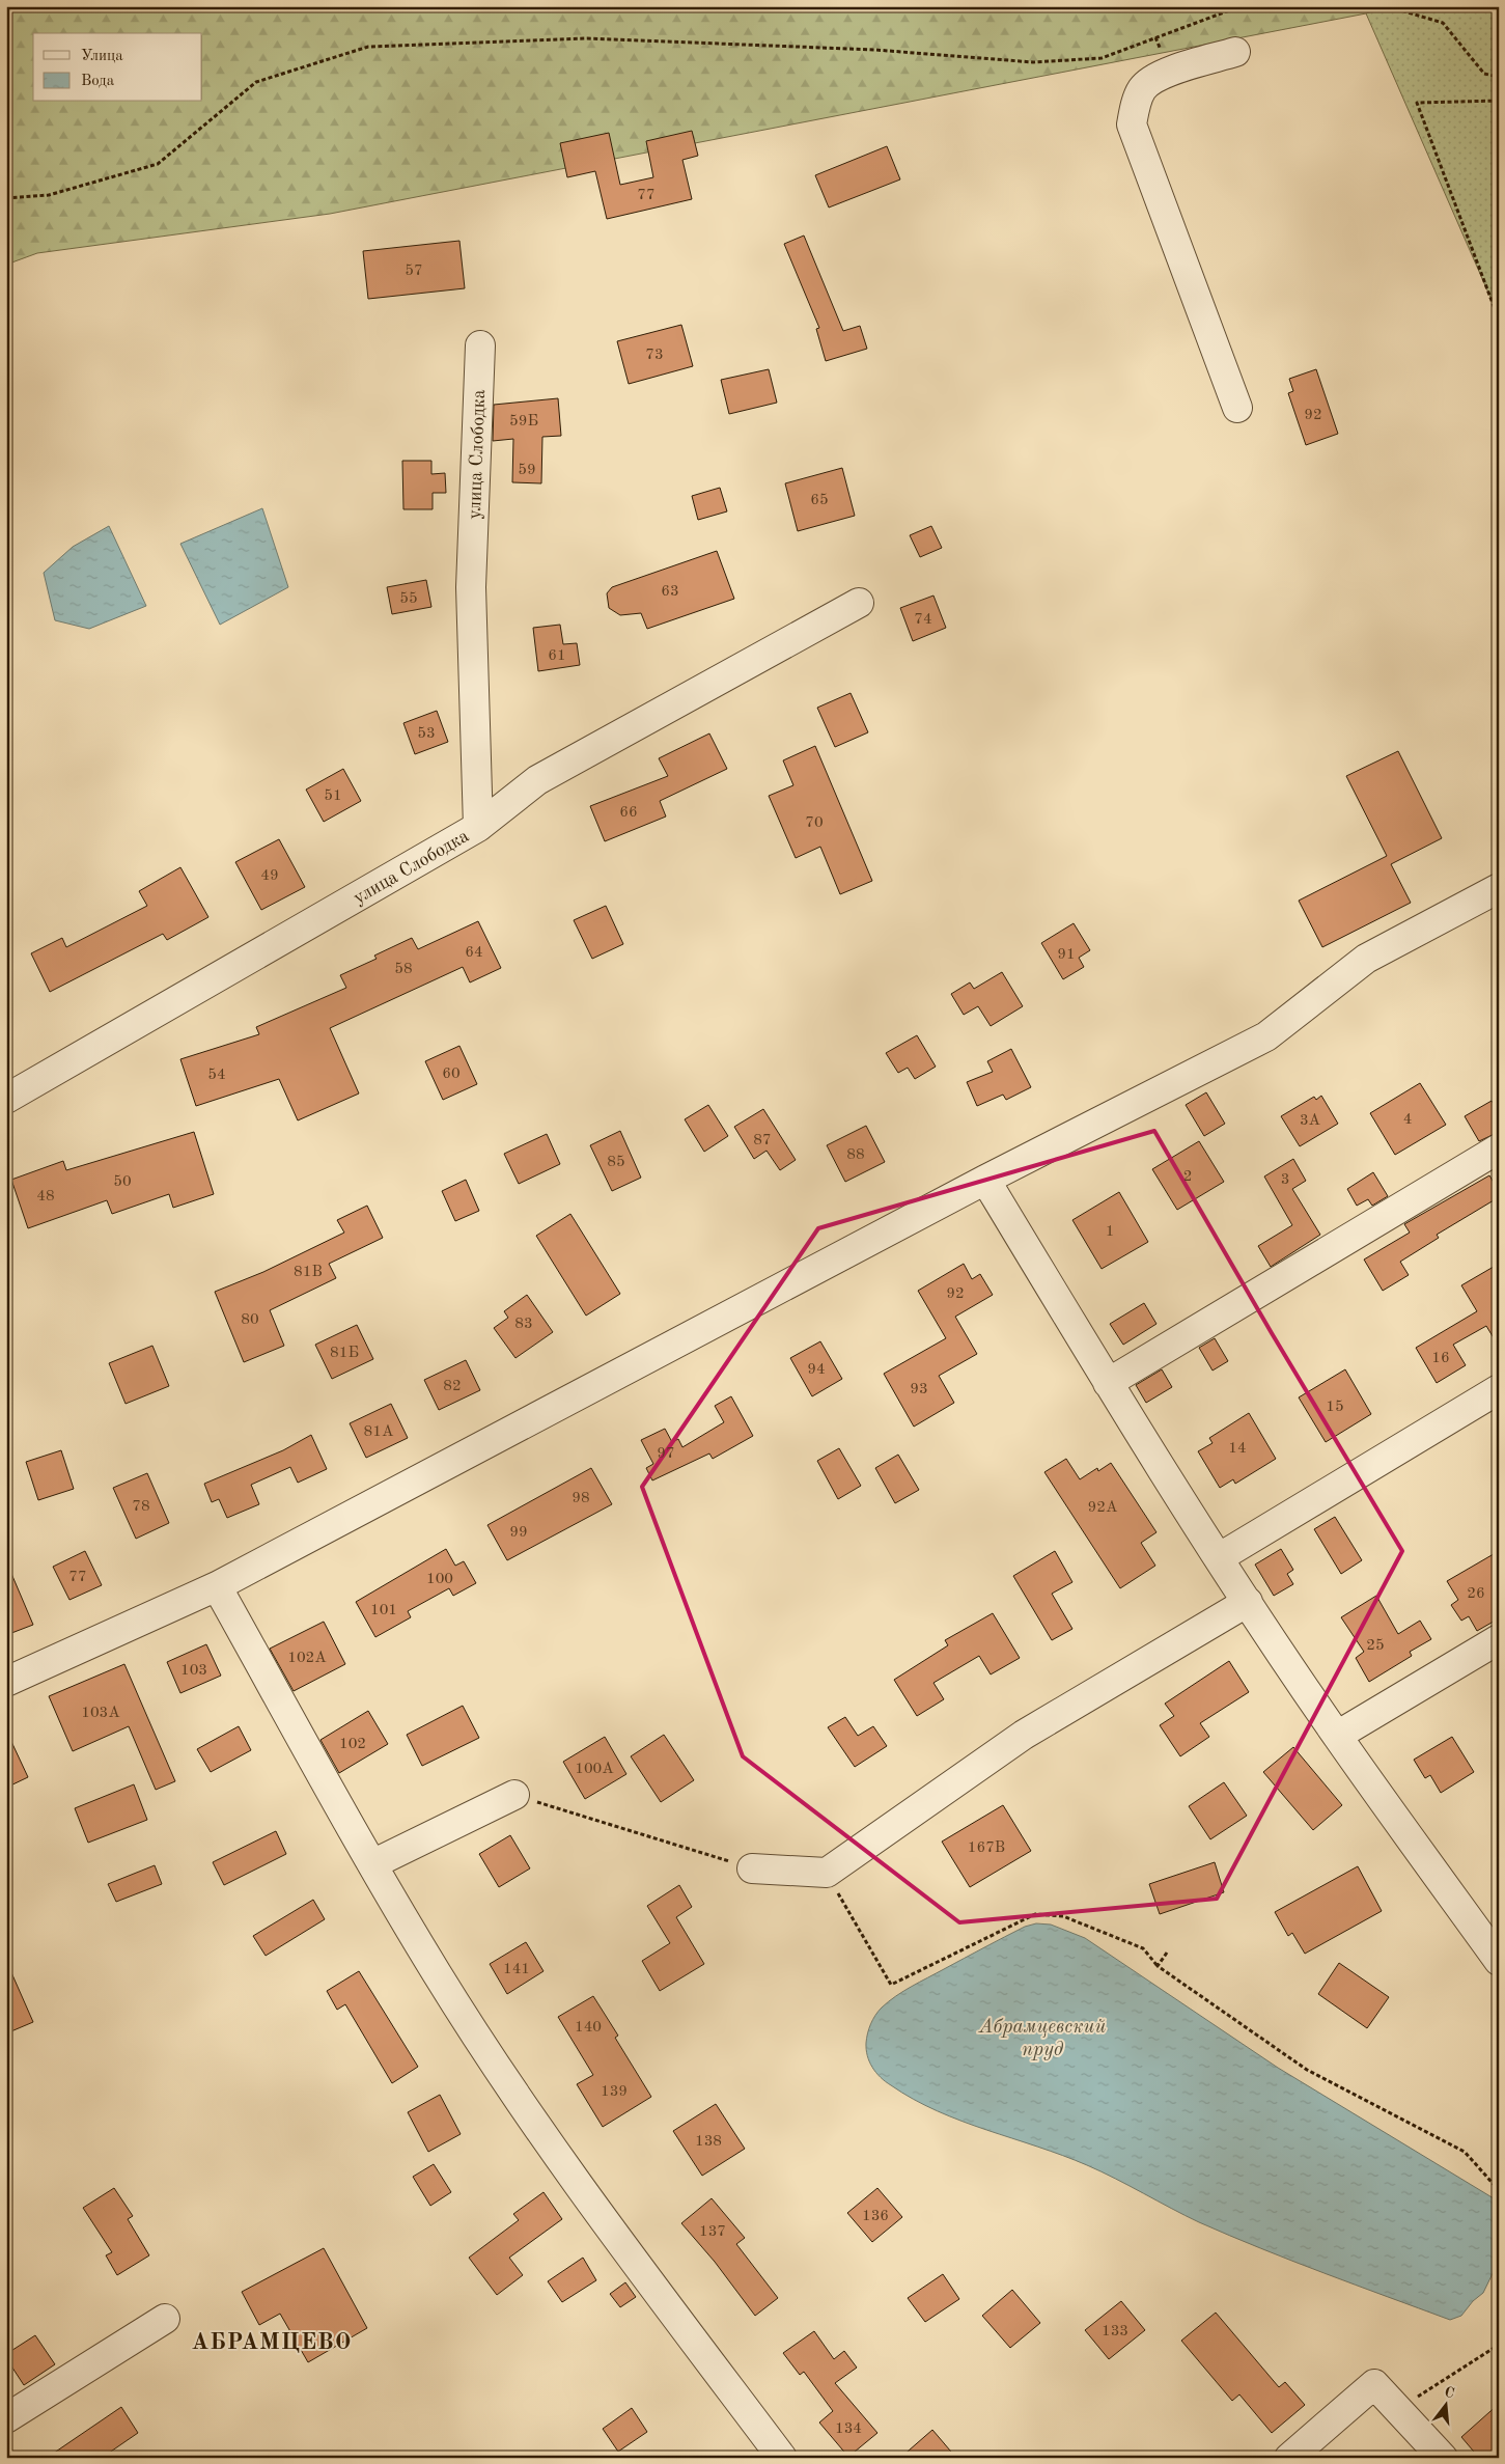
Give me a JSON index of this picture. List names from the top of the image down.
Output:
{
  "streets": {
    "street": ["улица Слободка"]
  },
  "districts": ["АБРАМЦЕВО"],
  "water": ["Абрамцевский пруд"],
  "house_numbers": [
    "77",
    "57",
    "73",
    "92",
    "59Б",
    "59",
    "65",
    "63",
    "55",
    "74",
    "61",
    "53",
    "51",
    "66",
    "70",
    "49",
    "64",
    "91",
    "58",
    "60",
    "54",
    "4",
    "3А",
    "87",
    "88",
    "85",
    "2",
    "3",
    "50",
    "48",
    "1",
    "81В",
    "92",
    "80",
    "83",
    "81Б",
    "16",
    "94",
    "82",
    "93",
    "15",
    "81А",
    "14",
    "97",
    "98",
    "78",
    "92А",
    "99",
    "77",
    "100",
    "26",
    "101",
    "25",
    "102А",
    "103",
    "103А",
    "102",
    "100А",
    "167В",
    "141",
    "140",
    "139",
    "138",
    "136",
    "137",
    "133",
    "134"
  ],
  "legend": ["Улица", "Вода"],
  "north": "top"
}
